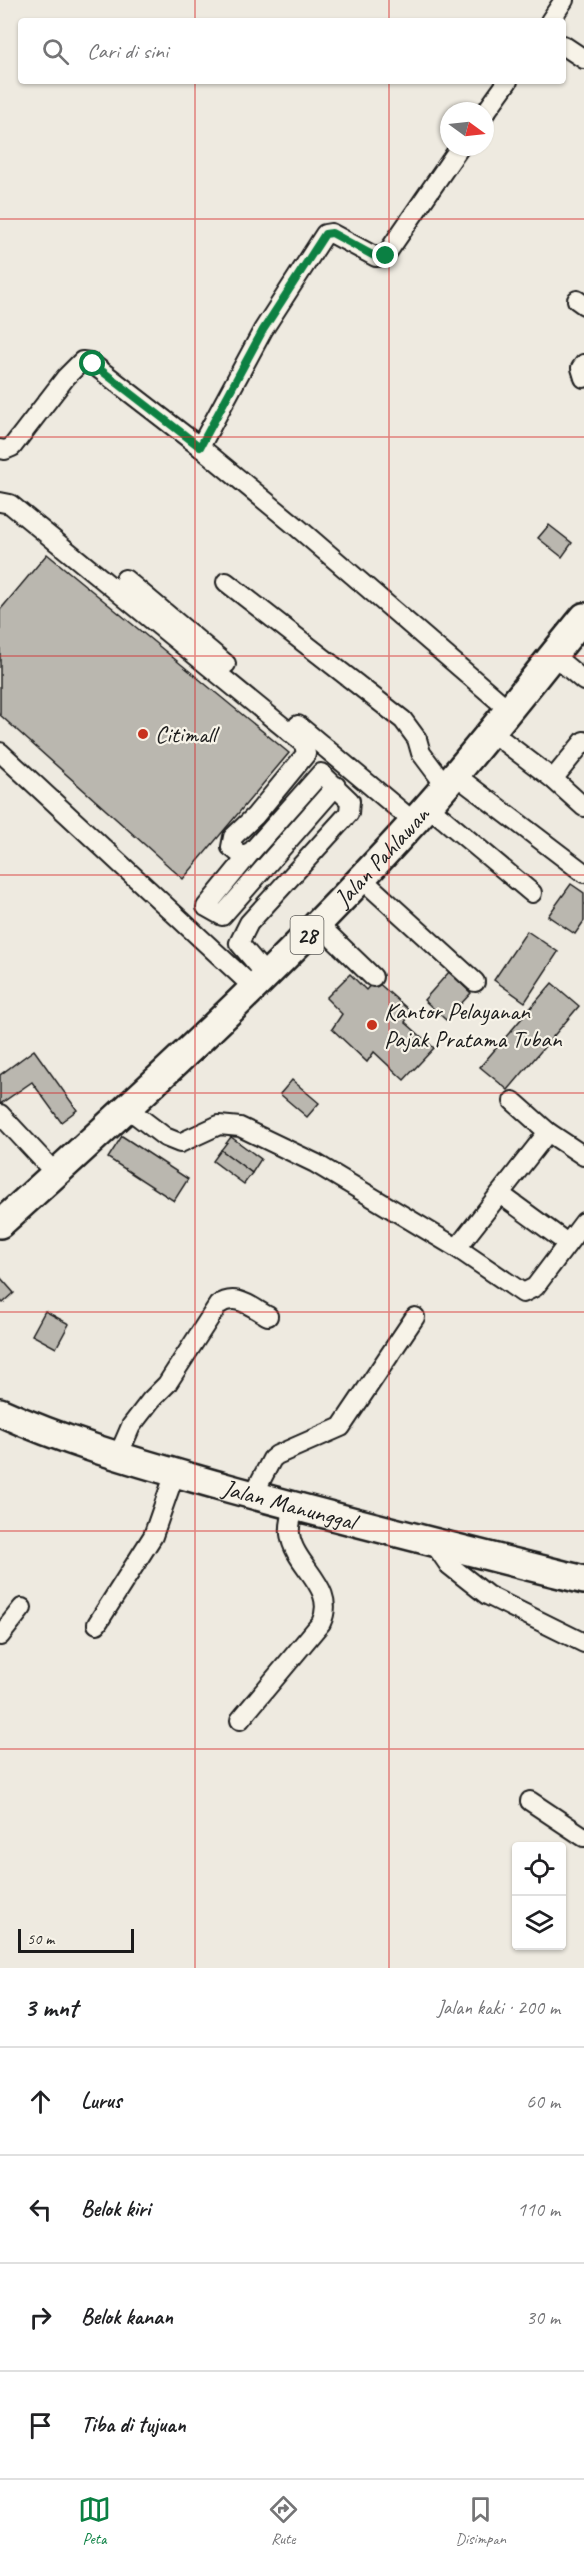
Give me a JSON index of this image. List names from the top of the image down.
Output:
{
  "streets": {
    "highway": ["Jalan Pahlawan", "28", "Jalan Manunggal"]
  },
  "places": ["Citimall", "Kantor Pelayanan Pajak Pratama Tuban"],
  "scale_bar": "50 m",
  "north": "right",
  "page": {
    "search": "Cari di sini",
    "scale": "50 m",
    "heading": ["3 mnt", "Jalan kaki · 200 m"],
    "list": [
      ["Lurus", "60 m"],
      ["Belok kiri", "110 m"],
      ["Belok kanan", "30 m"],
      "Tiba di tujuan"
    ],
    "nav": ["Peta", "Rute", "Disimpan"]
  }
}
